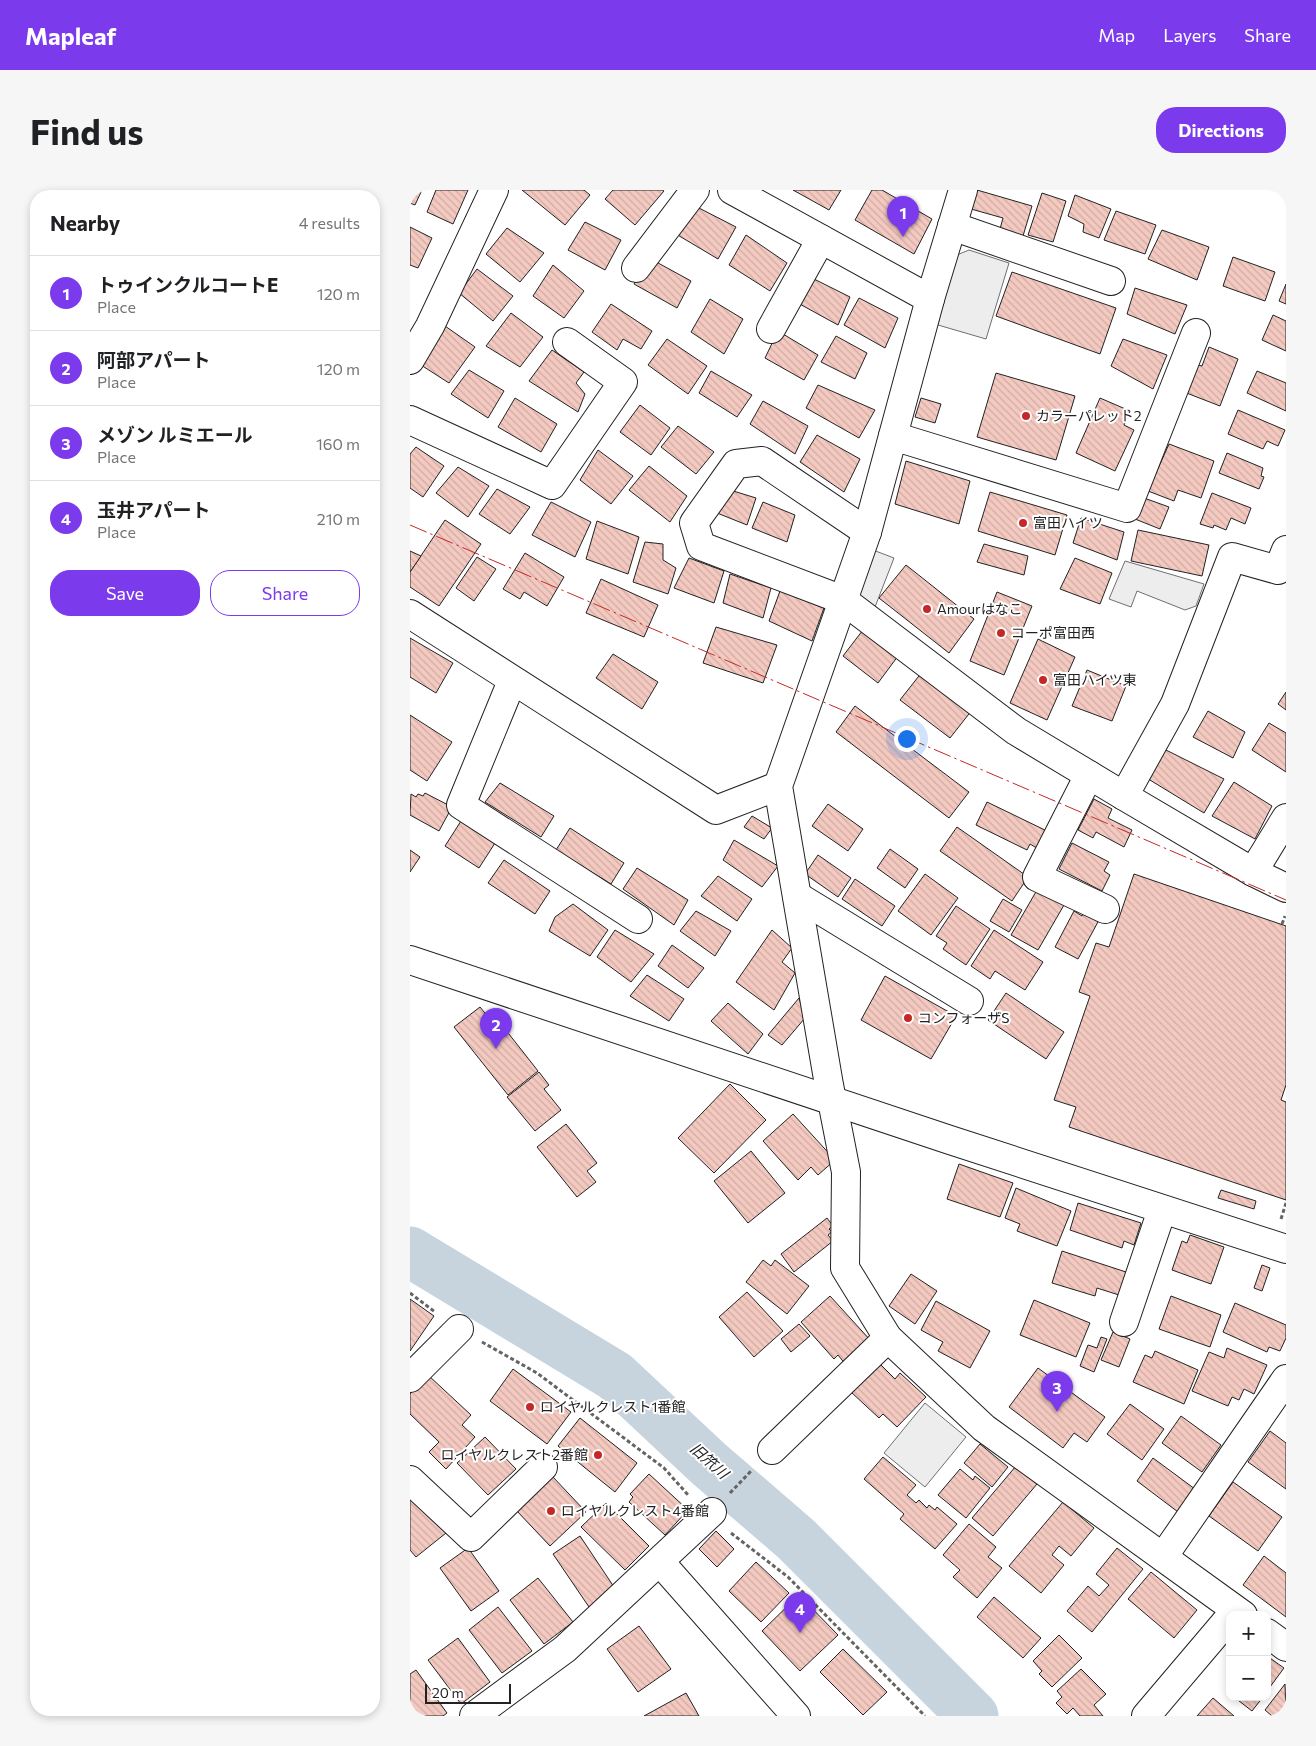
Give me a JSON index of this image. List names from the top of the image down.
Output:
{
  "water": ["旧笊川"],
  "places": [
    "カラーパレット2",
    "富田ハイツ",
    "Amourはなこ",
    "コーポ富田西",
    "富田ハイツ東",
    "コンフォーザS",
    "ロイヤルクレスト1番館",
    "ロイヤルクレスト2番館",
    "ロイヤルクレスト4番館"
  ],
  "scale_bar": "20 m",
  "page": {
    "header": "Mapleaf",
    "nav": ["Map", "Layers", "Share"],
    "buttons": [
      "Directions",
      ["Save", "Share"]
    ],
    "title": "Find us",
    "heading": ["Nearby", "4 results"],
    "pins": [
      "1",
      "2",
      "3",
      "4"
    ],
    "list": [
      {
        "mark": "1",
        "name": "トゥインクルコートE",
        "note": "Place",
        "value": "120 m"
      },
      {
        "mark": "2",
        "name": "阿部アパート",
        "note": "Place",
        "value": "120 m"
      },
      {
        "mark": "3",
        "name": "メゾン ルミエール",
        "note": "Place",
        "value": "160 m"
      },
      {
        "mark": "4",
        "name": "玉井アパート",
        "note": "Place",
        "value": "210 m"
      }
    ],
    "map_buttons": ["+", "−"],
    "scale": "20 m"
  }
}
